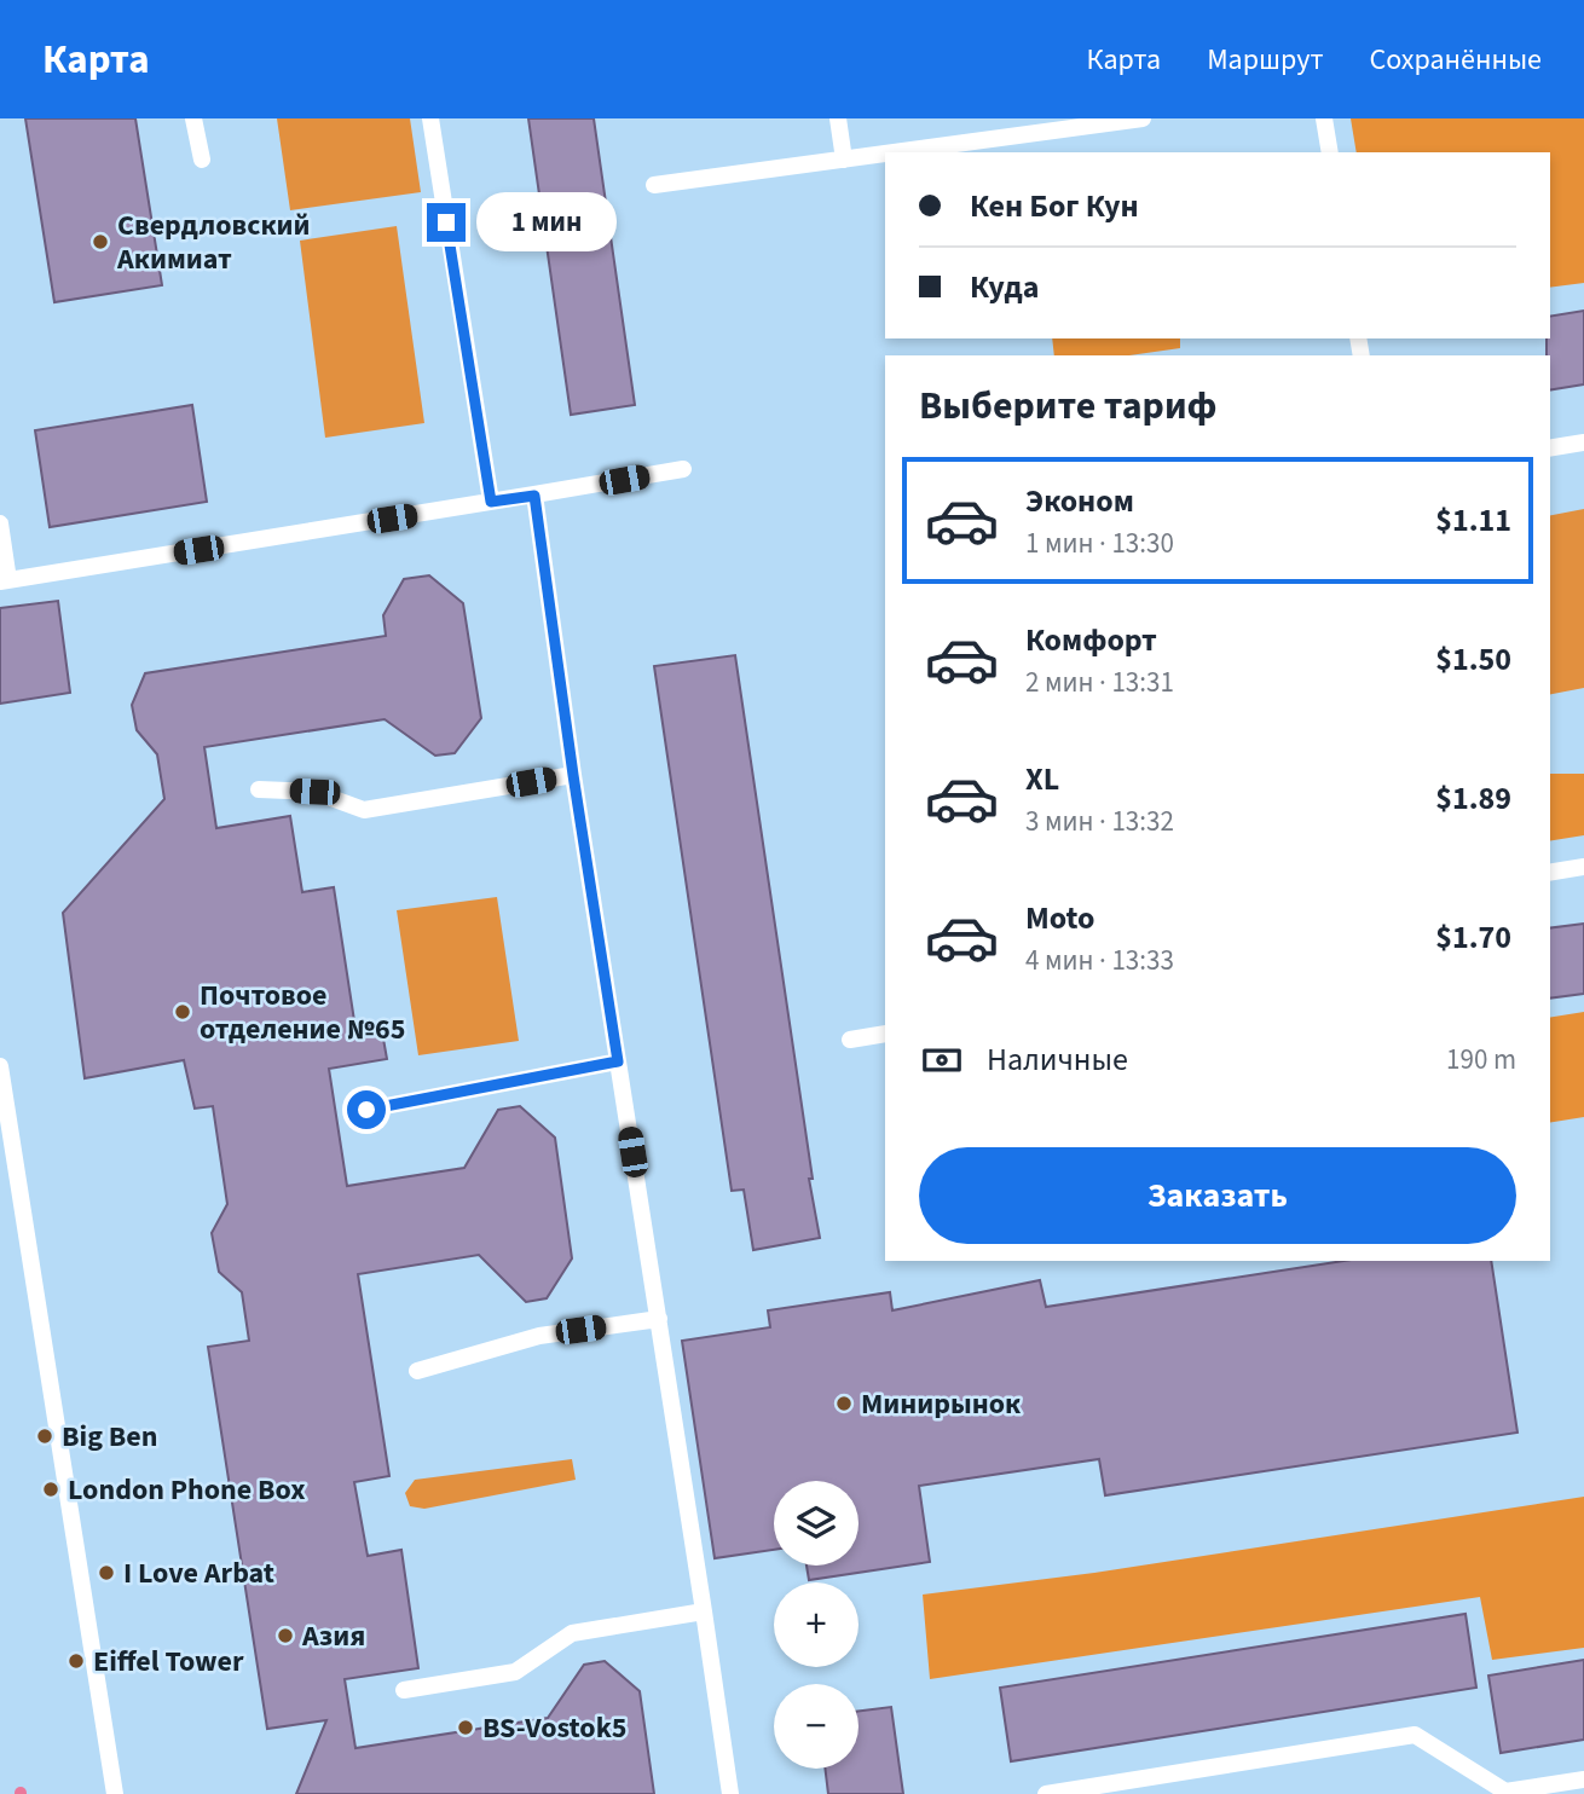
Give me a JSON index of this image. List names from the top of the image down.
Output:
{
  "places": [
    "Свердловский Акимиат",
    "Почтовое отделение №65",
    "Минирынок",
    "Big Ben",
    "London Phone Box",
    "I Love Arbat",
    "Азия",
    "Eiffel Tower",
    "BS-Vostok5"
  ],
  "page": {
    "header": "Карта",
    "nav": ["Карта", "Маршрут", "Сохранённые"],
    "banner": ["Кен Бог Кун", "Куда"],
    "bubble": "1 мин",
    "heading": "Выберите тариф",
    "list": [
      {
        "name": "Эконом",
        "note": "1 мин · 13:30",
        "value": "$1.11"
      },
      {
        "name": "Комфорт",
        "note": "2 мин · 13:31",
        "value": "$1.50"
      },
      {
        "name": "XL",
        "note": "3 мин · 13:32",
        "value": "$1.89"
      },
      {
        "name": "Moto",
        "note": "4 мин · 13:33",
        "value": "$1.70"
      }
    ],
    "pay": ["Наличные", "190 m"],
    "buttons": "Заказать",
    "map_buttons": ["+", "−"]
  }
}
